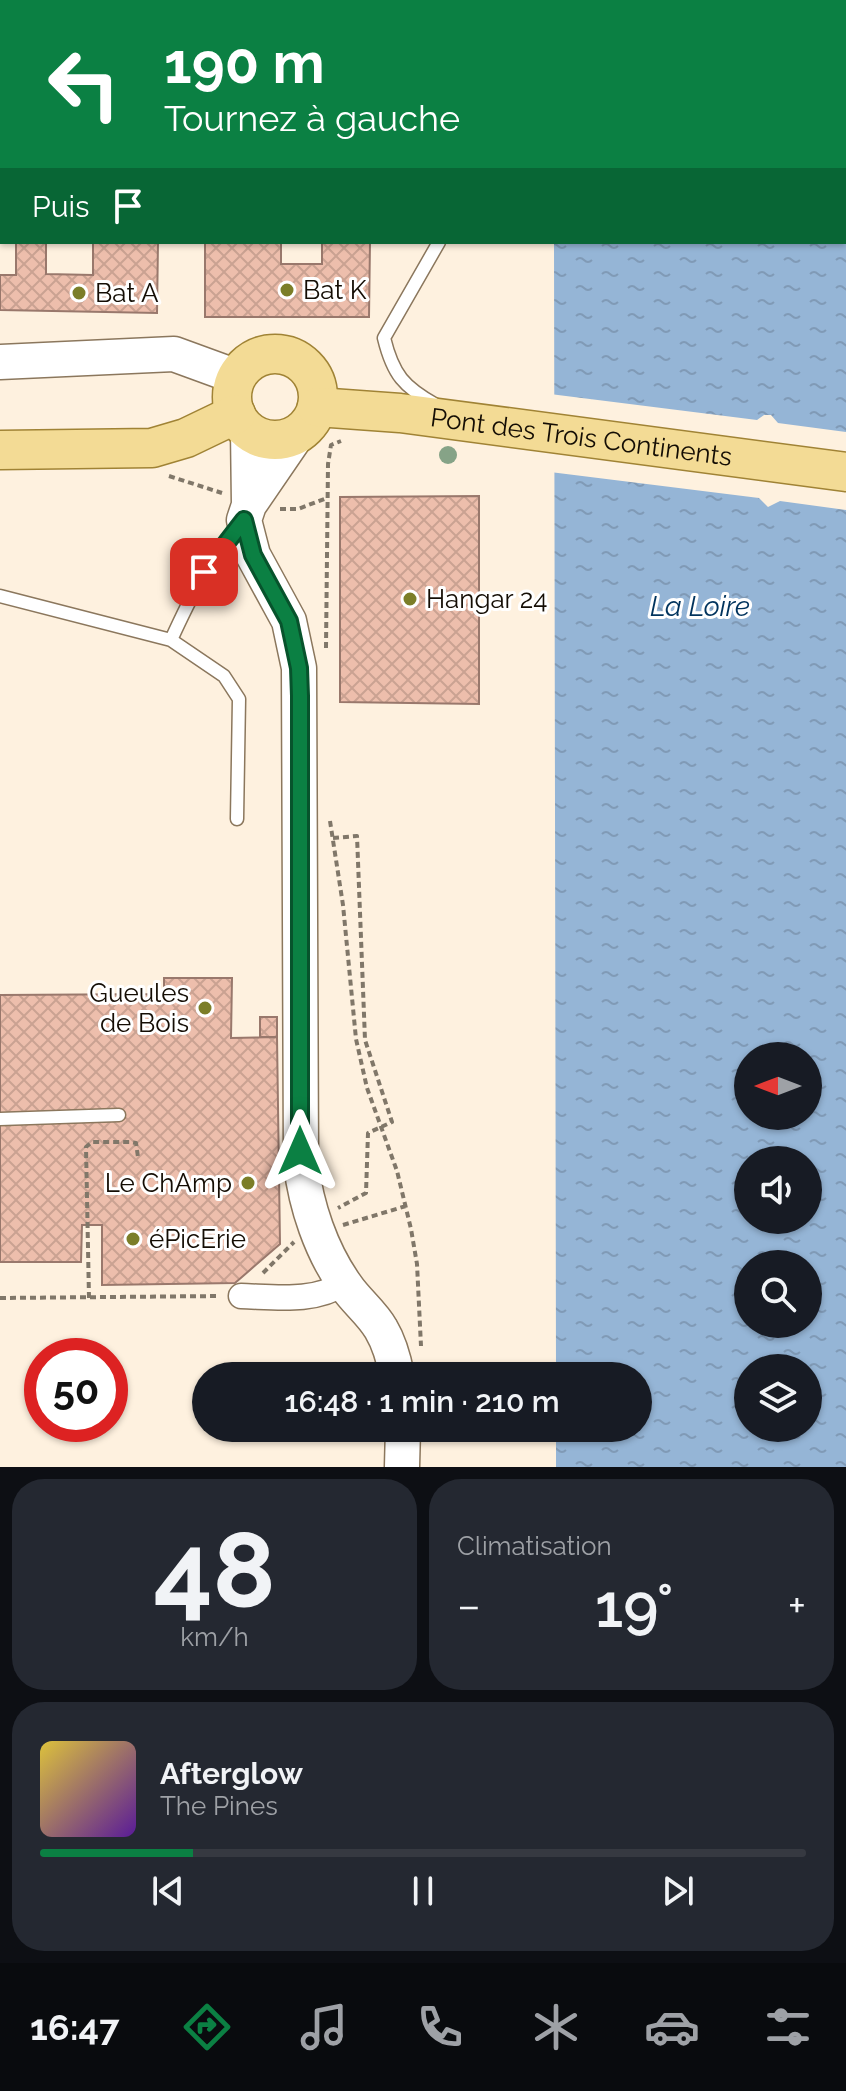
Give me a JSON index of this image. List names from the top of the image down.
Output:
{
  "streets": {
    "main road": ["Pont des Trois Continents"]
  },
  "water": ["La Loire"],
  "places": [
    "Bat K",
    "Bat A",
    "Hangar 24",
    "Gueules de Bois",
    "Le ChAmp",
    "éPicErie"
  ],
  "north": "left",
  "page": {
    "turn": ["190 m", "Tournez à gauche"],
    "then": "Puis",
    "limit": "50",
    "trip": "16:48 · 1 min · 210 m",
    "tile": [
      ["48", "km/h"],
      "Climatisation"
    ],
    "heat": ["−", "19°", "+"],
    "song": ["Afterglow", "The Pines"],
    "tabs": "16:47"
  }
}
